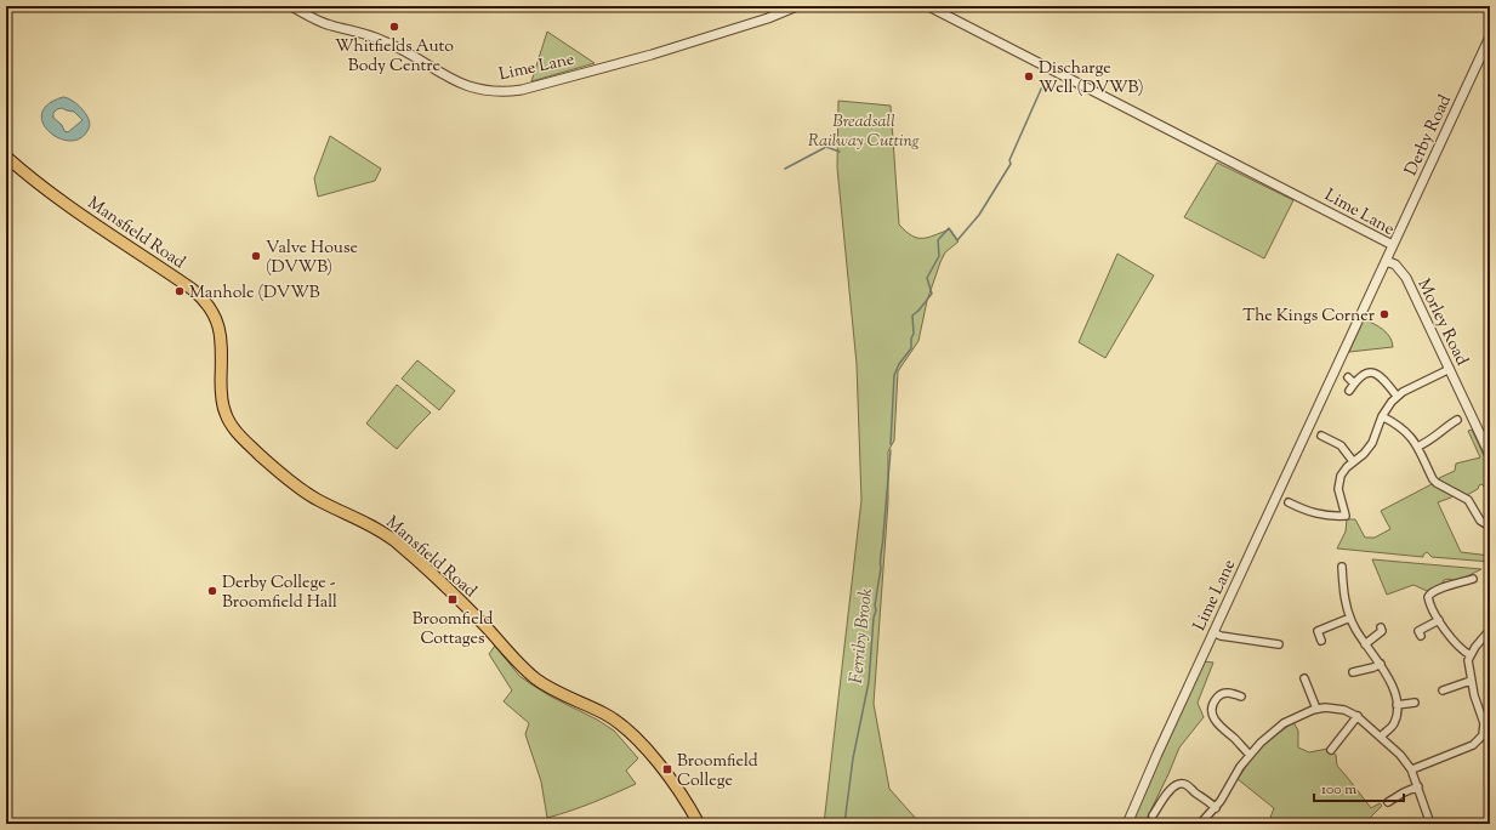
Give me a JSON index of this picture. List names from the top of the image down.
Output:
{
  "streets": {
    "main road": ["Mansfield Road"],
    "street": ["Lime Lane", "Derby Road", "Morley Road"]
  },
  "crossings": [
    ["Lime Lane", "Derby Road"],
    ["Lime Lane", "Morley Road"]
  ],
  "water": ["Ferriby Brook"],
  "parks": ["Breadsall Railway Cutting"],
  "places": {
    "other": [
      "Whitfields Auto Body Centre",
      "Discharge Well (DVWB)",
      "Valve House (DVWB)",
      "Manhole (DVWB",
      "The Kings Corner",
      "Derby College - Broomfield Hall"
    ],
    "transit": ["Broomfield Cottages", "Broomfield College"]
  },
  "scale_bar": "100 m"
}
